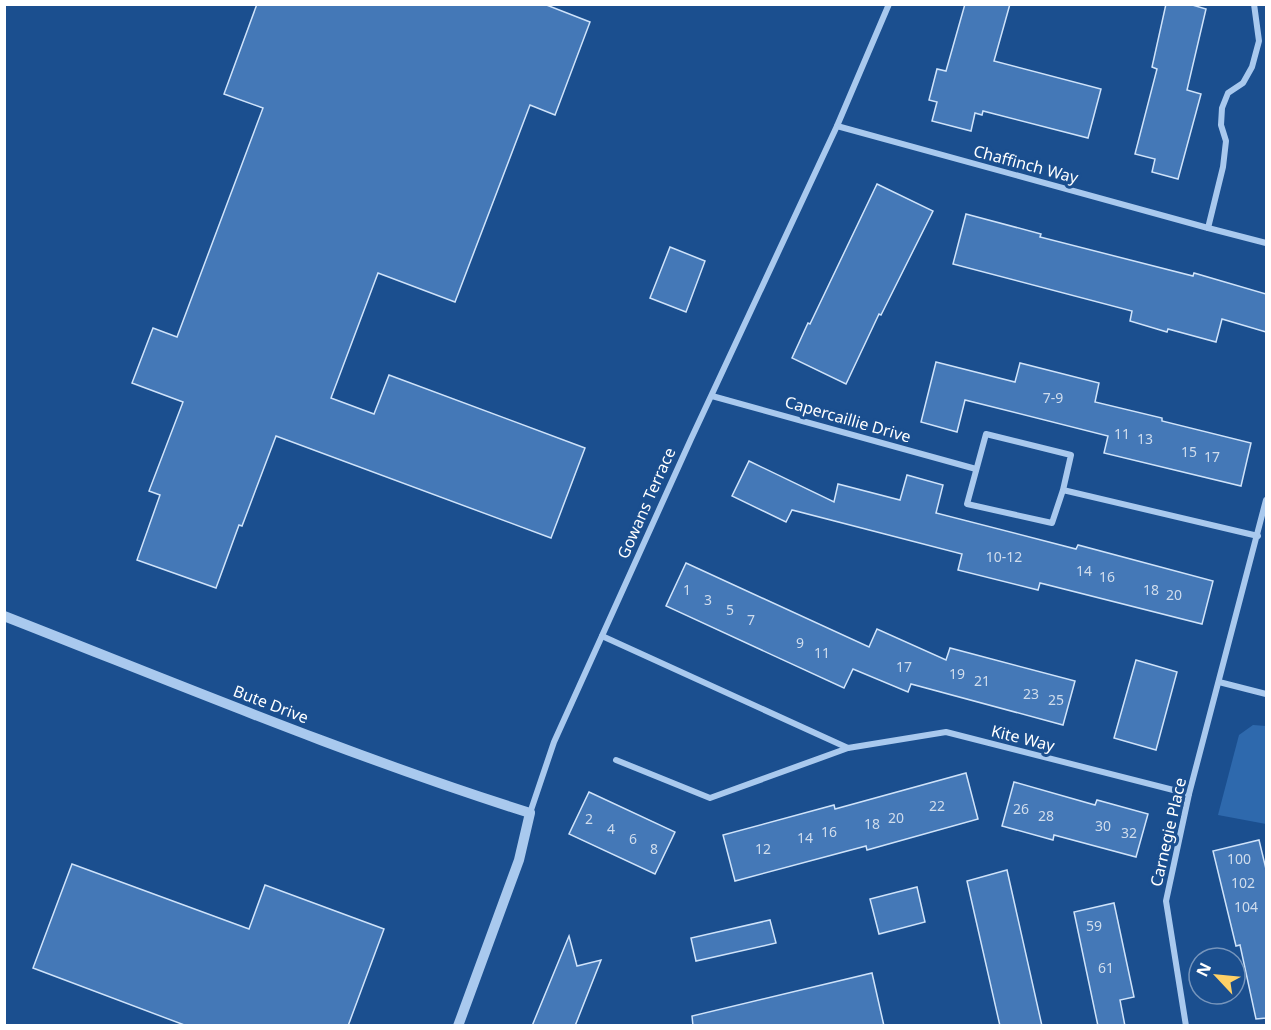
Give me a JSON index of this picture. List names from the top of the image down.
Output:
{
  "streets": {
    "street": [
      "Chaffinch Way",
      "Capercaillie Drive",
      "Gowans Terrace",
      "Bute Drive",
      "Kite Way",
      "Carnegie Place"
    ]
  },
  "crossings": [
    ["Chaffinch Way", "Gowans Terrace"],
    ["Capercaillie Drive", "Gowans Terrace"],
    ["Gowans Terrace", "Bute Drive"],
    ["Kite Way", "Carnegie Place"]
  ],
  "house_numbers": [
    "7-9",
    "11",
    "13",
    "15",
    "17",
    "10-12",
    "14",
    "16",
    "1",
    "18",
    "20",
    "3",
    "5",
    "7",
    "9",
    "11",
    "17",
    "19",
    "21",
    "23",
    "25",
    "22",
    "26",
    "28",
    "20",
    "2",
    "18",
    "30",
    "4",
    "16",
    "32",
    "14",
    "6",
    "8",
    "12",
    "100",
    "102",
    "104",
    "59",
    "61"
  ],
  "north": "top left"
}
